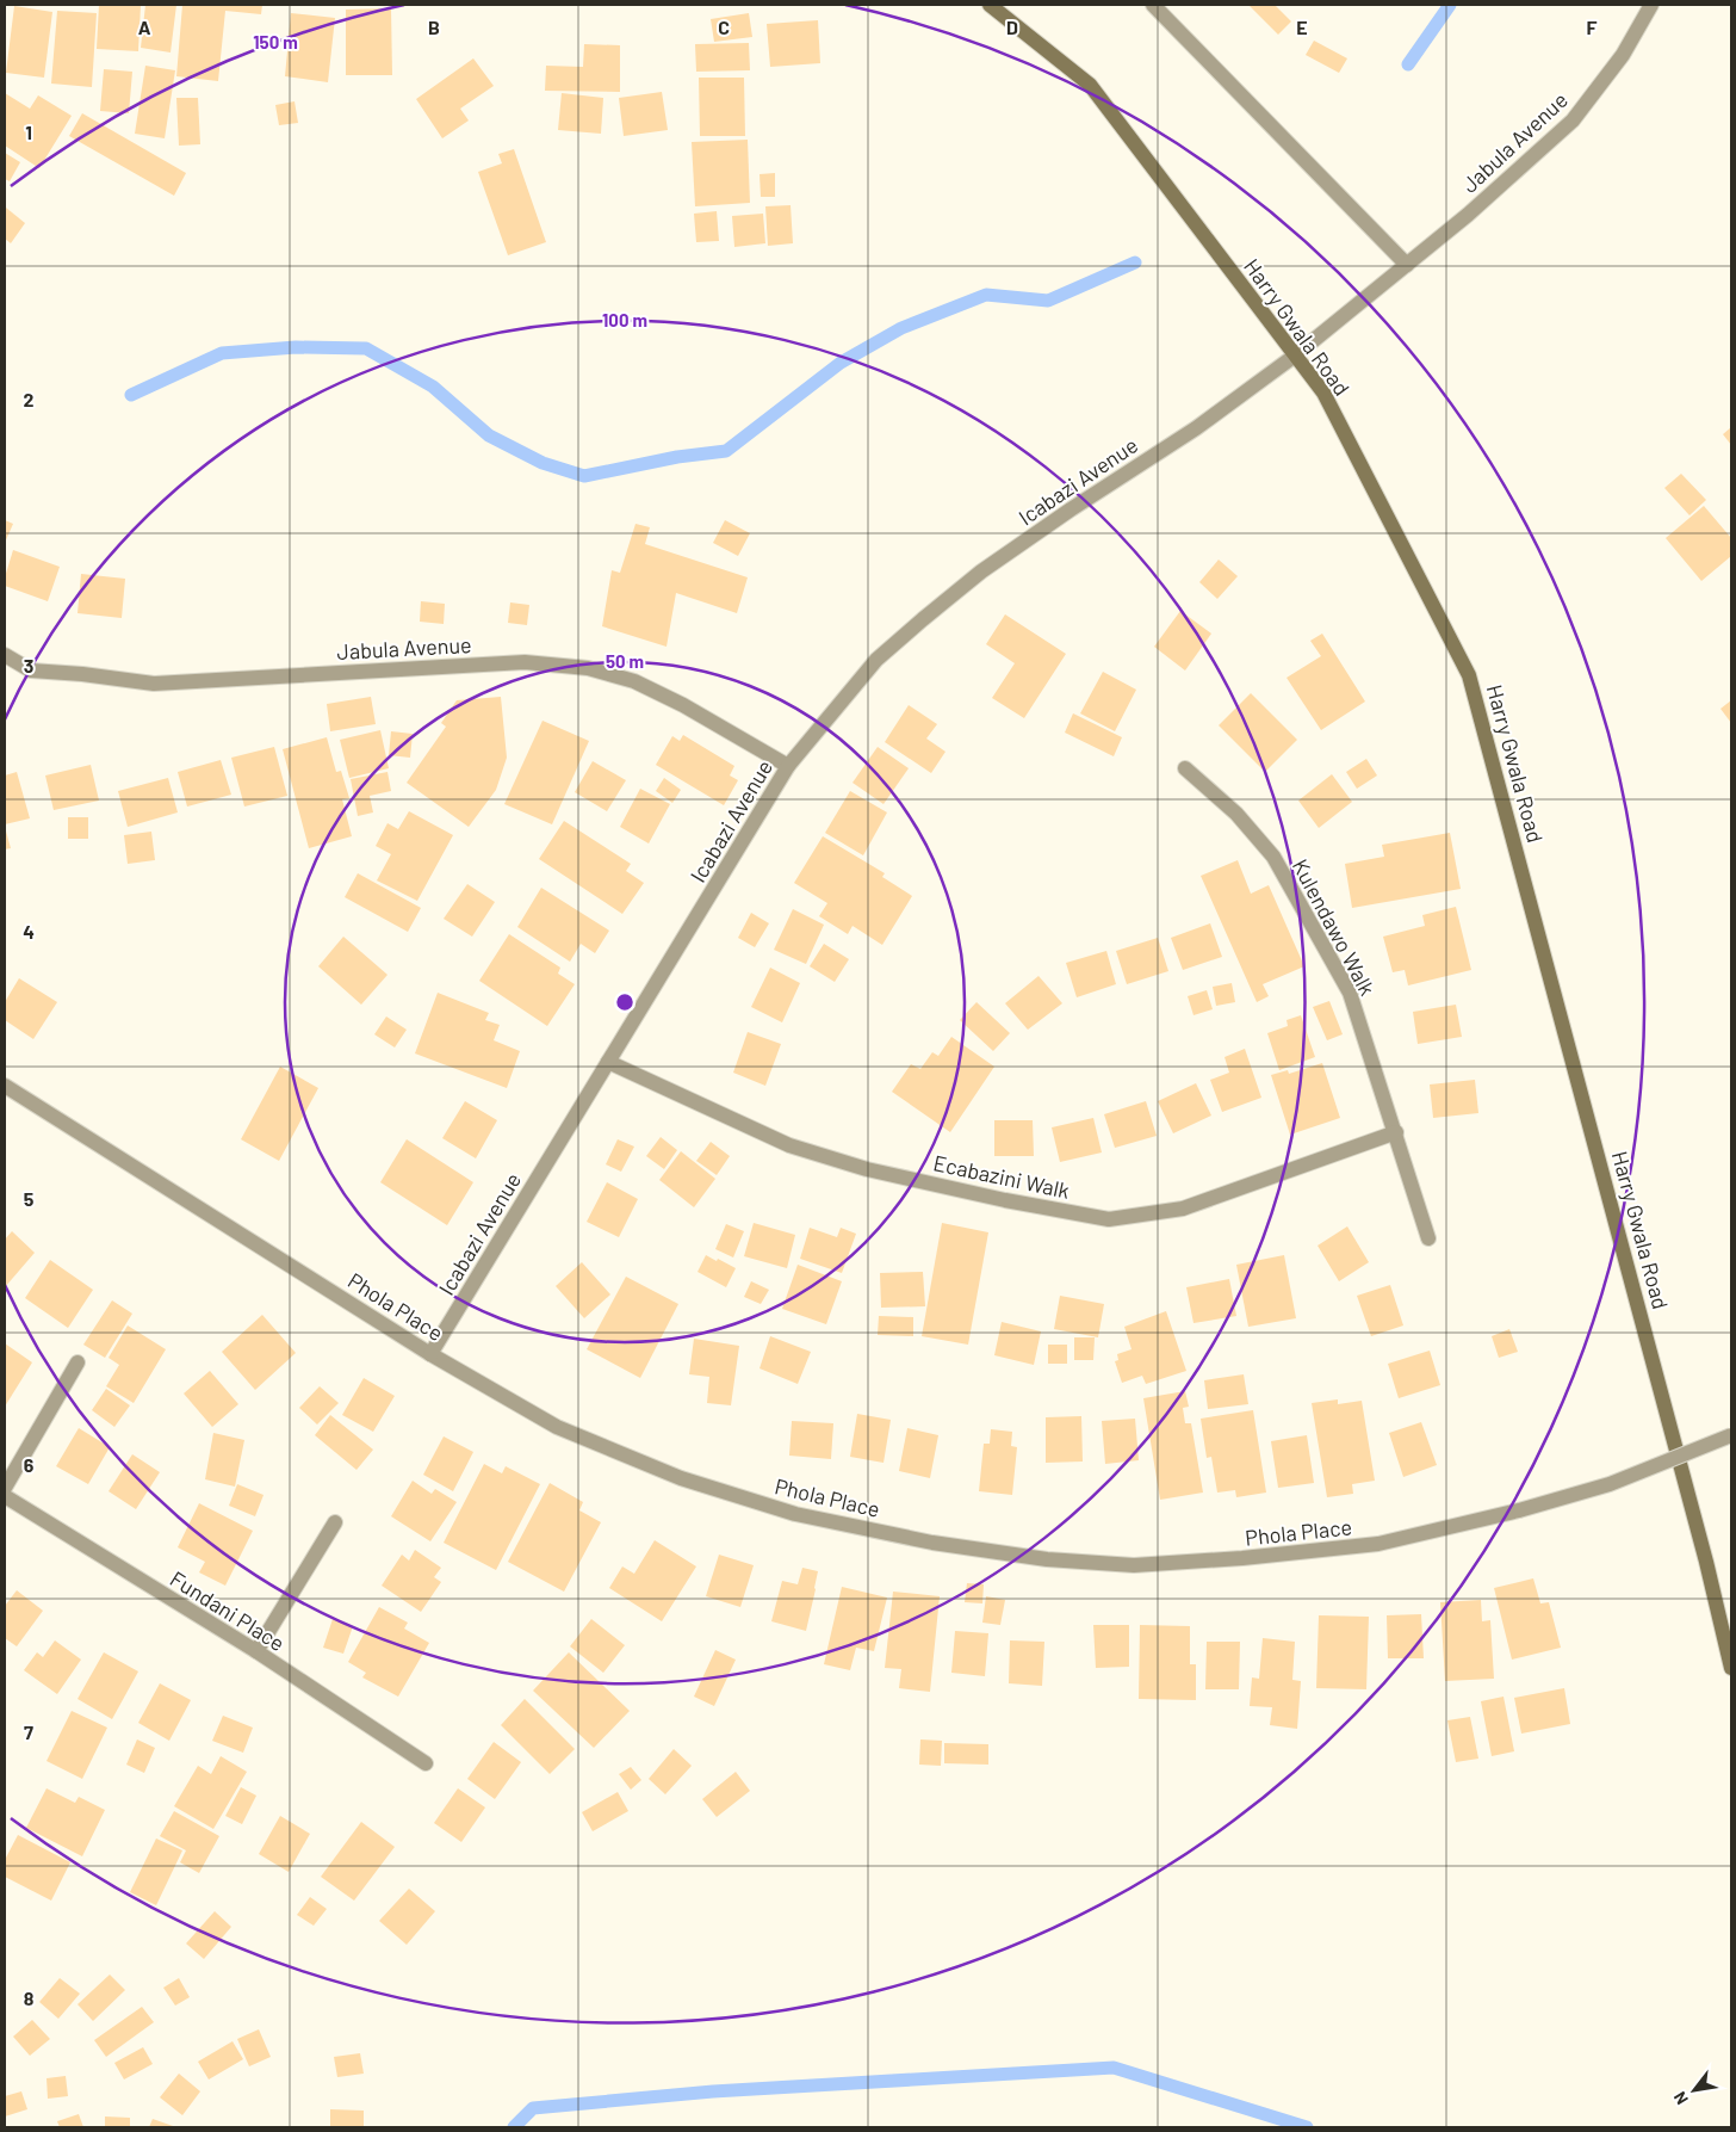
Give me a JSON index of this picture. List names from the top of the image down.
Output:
{
  "streets": {
    "main road": ["Harry Gwala Road"],
    "street": [
      "Jabula Avenue",
      "Icabazi Avenue",
      "Kulendawo Walk",
      "Ecabazini Walk",
      "Phola Place",
      "Fundani Place"
    ]
  },
  "crossings": [
    ["Jabula Avenue", "Harry Gwala Road"],
    ["Jabula Avenue", "Icabazi Avenue"],
    ["Harry Gwala Road", "Icabazi Avenue"],
    ["Icabazi Avenue", "Ecabazini Walk"],
    ["Icabazi Avenue", "Phola Place"],
    ["Kulendawo Walk", "Ecabazini Walk"]
  ],
  "north": "bottom left",
  "grid": {
    "columns": [
      "A",
      "B",
      "C",
      "D",
      "E",
      "F"
    ],
    "rows": [
      "1",
      "2",
      "3",
      "4",
      "5",
      "6",
      "7",
      "8"
    ]
  },
  "rings": ["150 m", "100 m", "50 m"]
}
